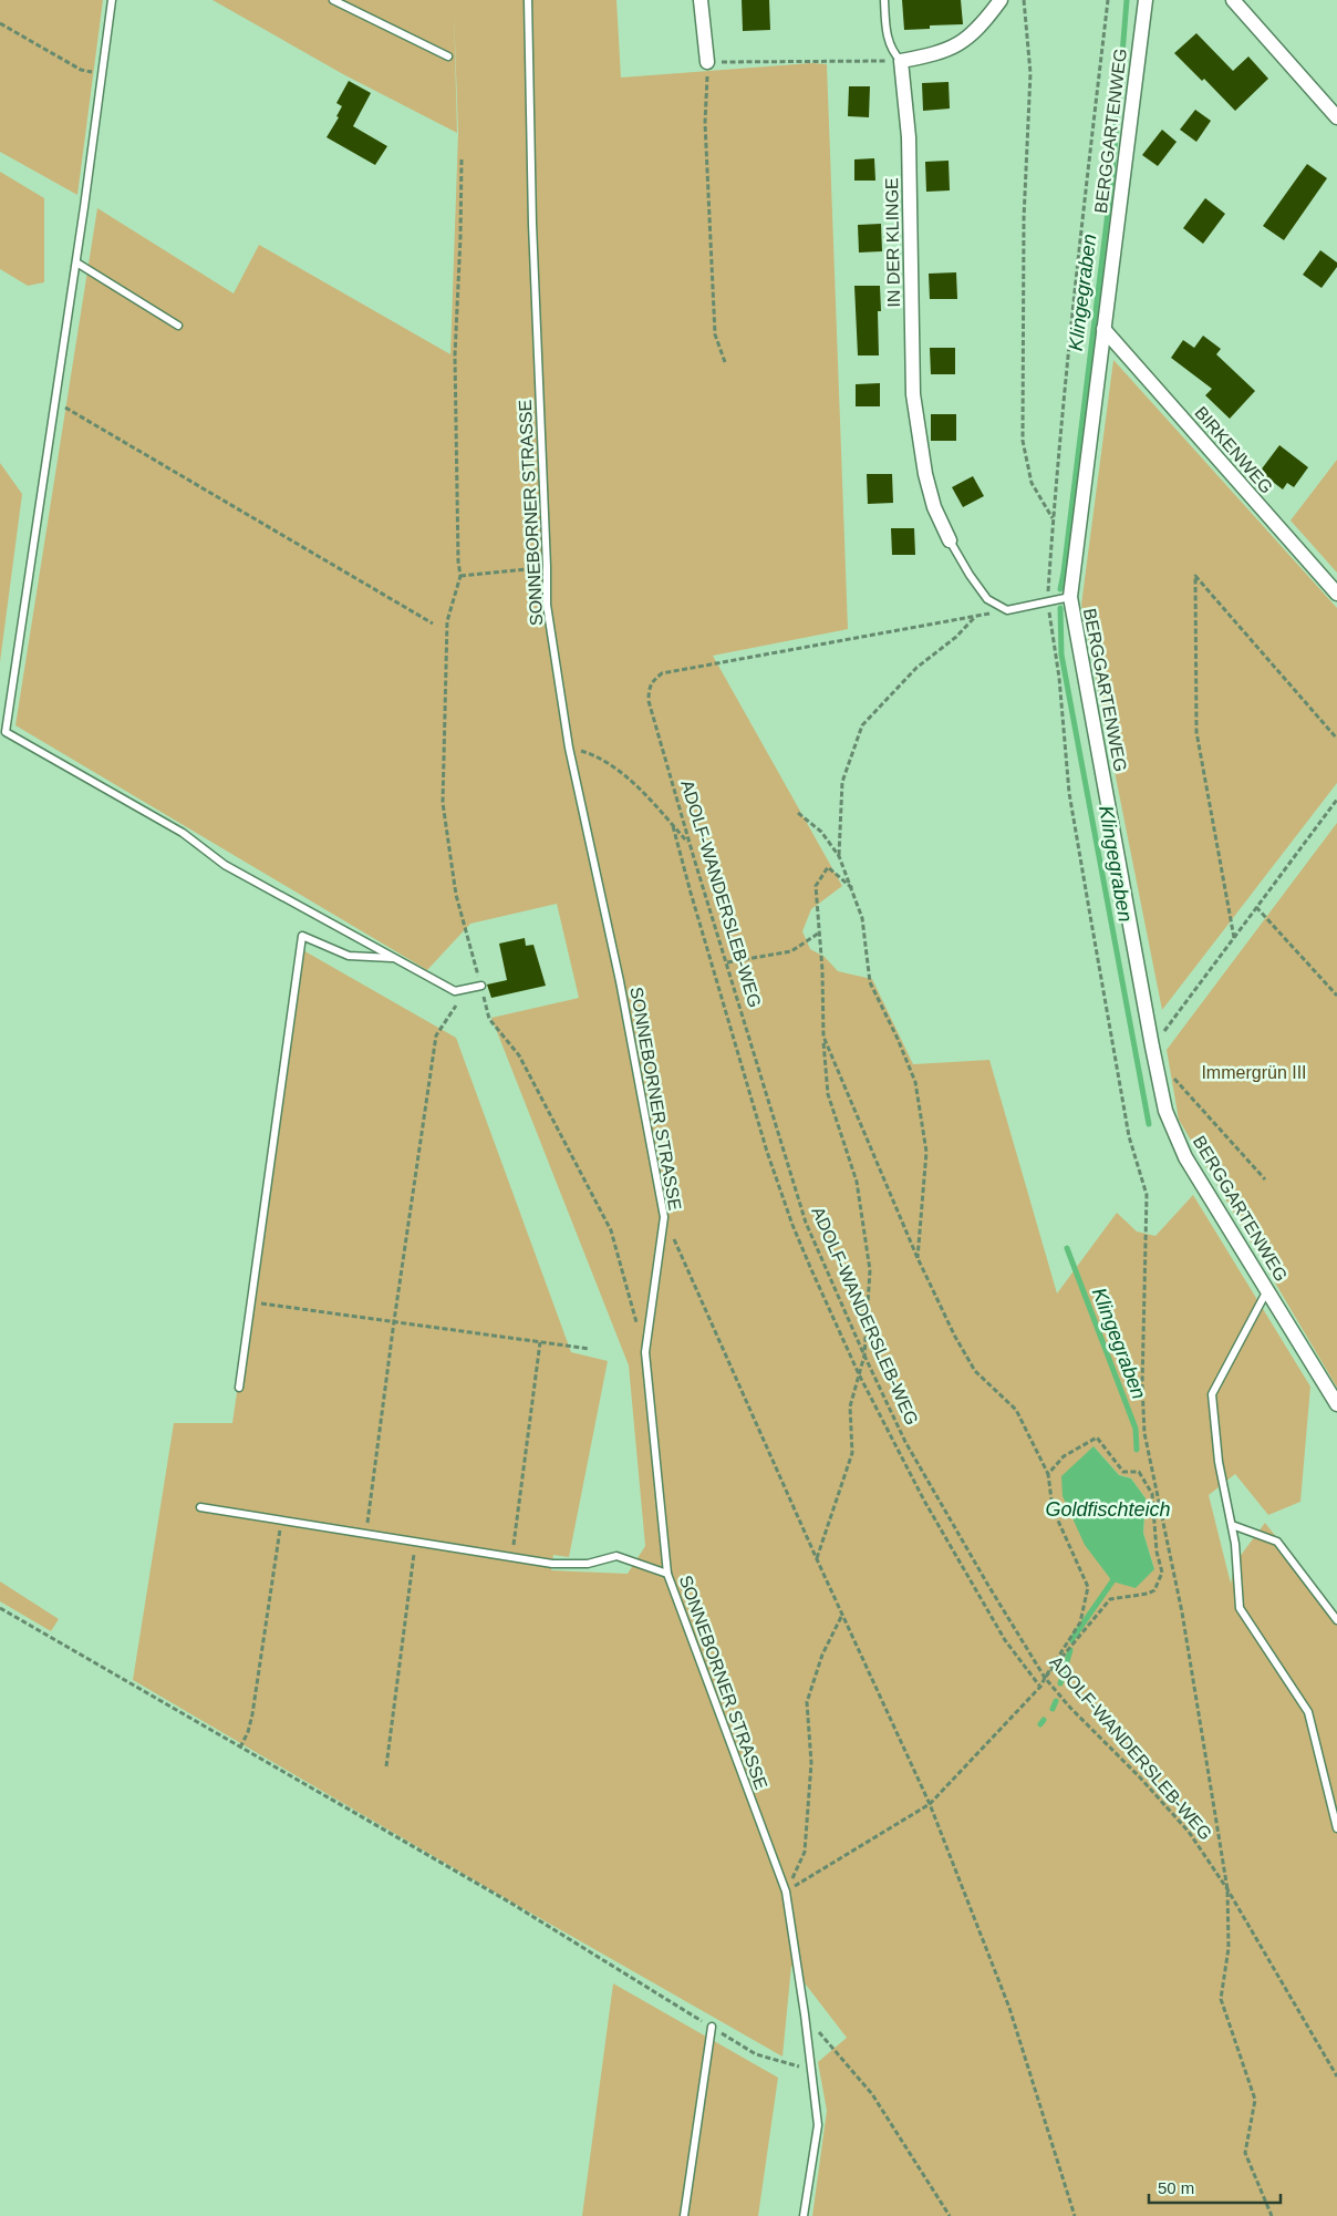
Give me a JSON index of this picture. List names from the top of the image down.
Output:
{
  "streets": {
    "street": ["BERGGARTENWEG", "IN DER KLINGE", "BIRKENWEG"],
    "lane": ["SONNEBORNER STRASSE"],
    "path": ["ADOLF-WANDERSLEB-WEG"]
  },
  "crossings": [
    ["BERGGARTENWEG", "BIRKENWEG"]
  ],
  "water": ["Klingegraben", "Goldfischteich"],
  "parks": ["Immergrün III"],
  "scale_bar": "50 m"
}
